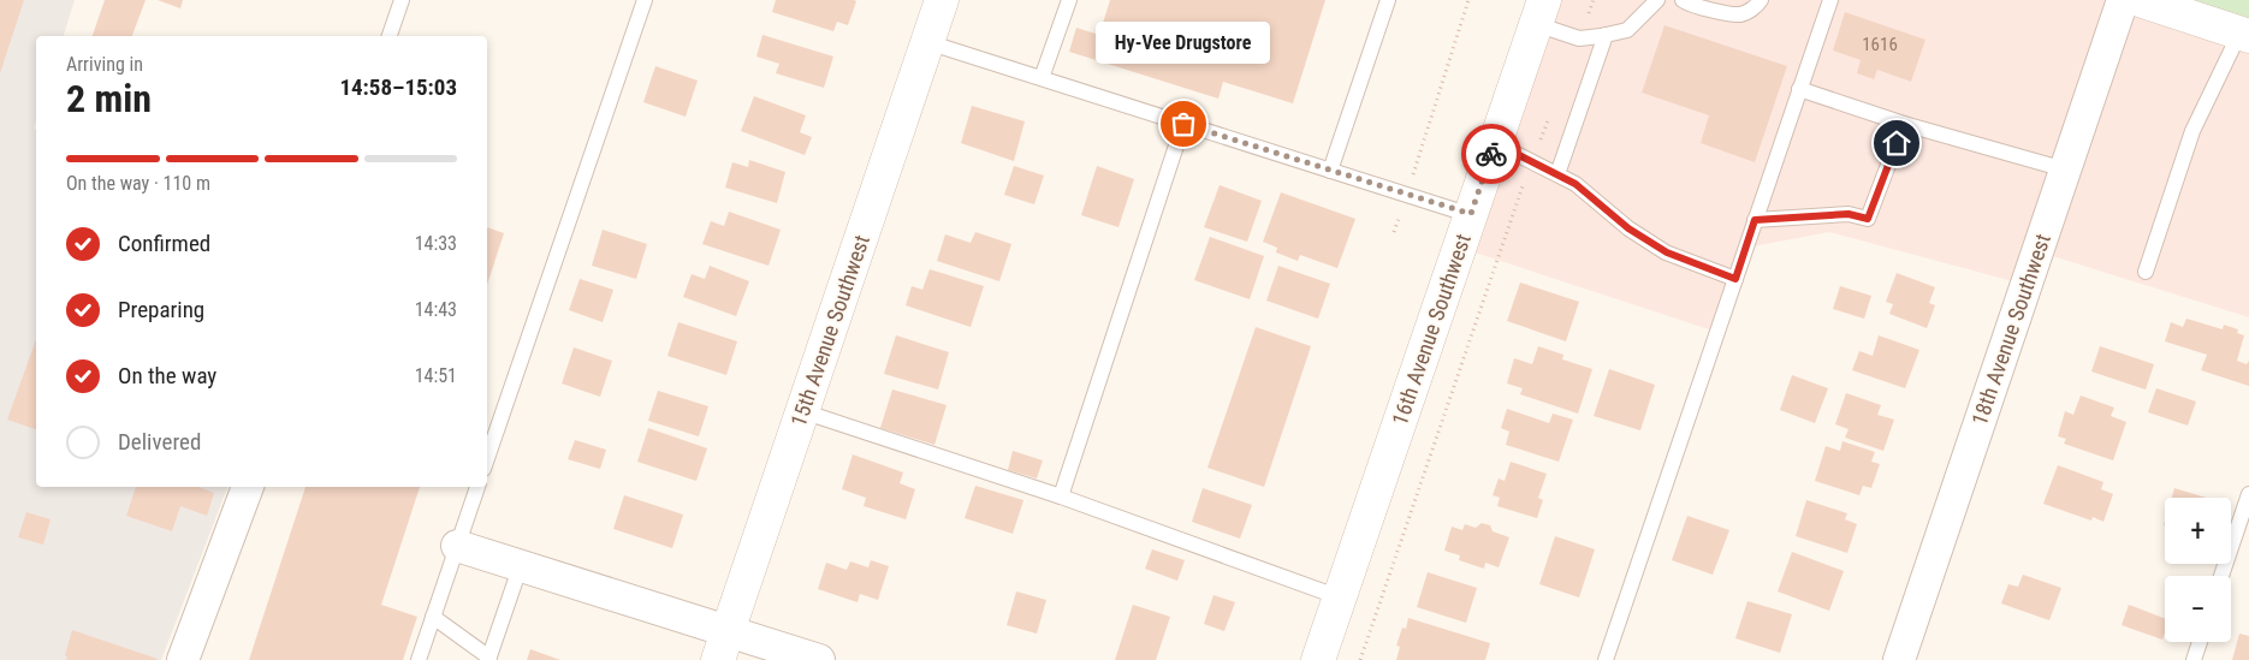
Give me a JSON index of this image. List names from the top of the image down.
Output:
{
  "streets": {
    "main road": ["16th Avenue Southwest", "15th Avenue Southwest"],
    "street": ["18th Avenue Southwest"]
  },
  "places": ["Hy-Vee Drugstore"],
  "house_numbers": ["1616"],
  "page": {
    "bubble": "Hy-Vee Drugstore",
    "heading": ["2 min", "Arriving in", "14:58–15:03"],
    "bar": "On the way · 110 m",
    "list": [
      ["Confirmed", "14:33"],
      ["Preparing", "14:43"],
      ["On the way", "14:51"],
      "Delivered"
    ],
    "map_buttons": ["+", "−"]
  }
}
